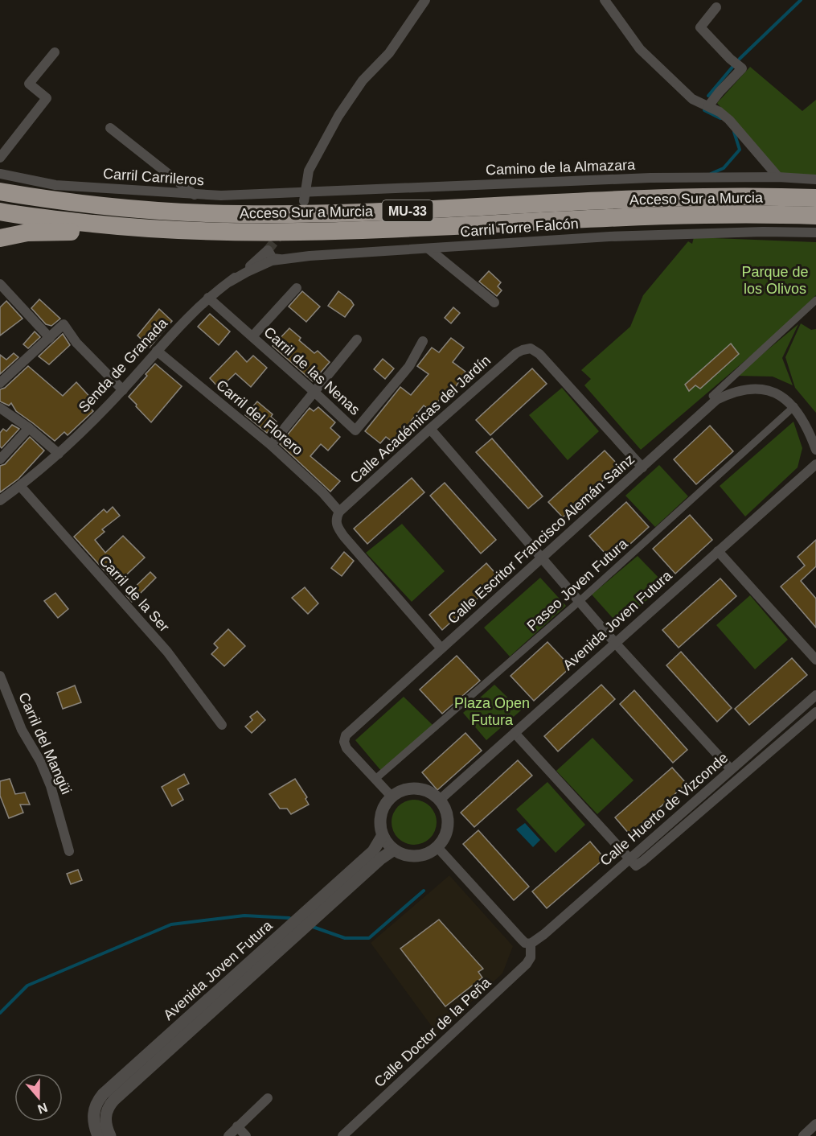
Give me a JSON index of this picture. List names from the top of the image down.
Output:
{
  "streets": {
    "highway": ["Acceso Sur a Murcia", "MU-33"],
    "street": [
      "Camino de la Almazara",
      "Carril Carrileros",
      "Carril Torre Falcón",
      "Senda de Granada",
      "Carril de las Nenas",
      "Carril del Florero",
      "Calle Académicas del Jardín",
      "Calle Escritor Francisco Alemán Sainz",
      "Paseo Joven Futura",
      "Carril de la Ser",
      "Avenida Joven Futura",
      "Carril del Mangüi",
      "Calle Huerto de Vizconde",
      "Calle Doctor de la Peña"
    ]
  },
  "crossings": [
    ["Camino de la Almazara", "Carril Carrileros"],
    ["Carril Torre Falcón", "Senda de Granada"],
    ["Senda de Granada", "Carril de las Nenas"],
    ["Senda de Granada", "Carril del Florero"],
    ["Senda de Granada", "Carril de la Ser"],
    ["Carril del Florero", "Calle Académicas del Jardín"],
    ["Carril del Florero", "Calle Escritor Francisco Alemán Sainz"],
    ["Calle Académicas del Jardín", "Calle Escritor Francisco Alemán Sainz"],
    ["Calle Escritor Francisco Alemán Sainz", "Paseo Joven Futura"],
    ["Calle Escritor Francisco Alemán Sainz", "Avenida Joven Futura"],
    ["Calle Huerto de Vizconde", "Calle Doctor de la Peña"]
  ],
  "parks": ["Parque de los Olivos", "Plaza Open Futura"],
  "north": "bottom"
}
